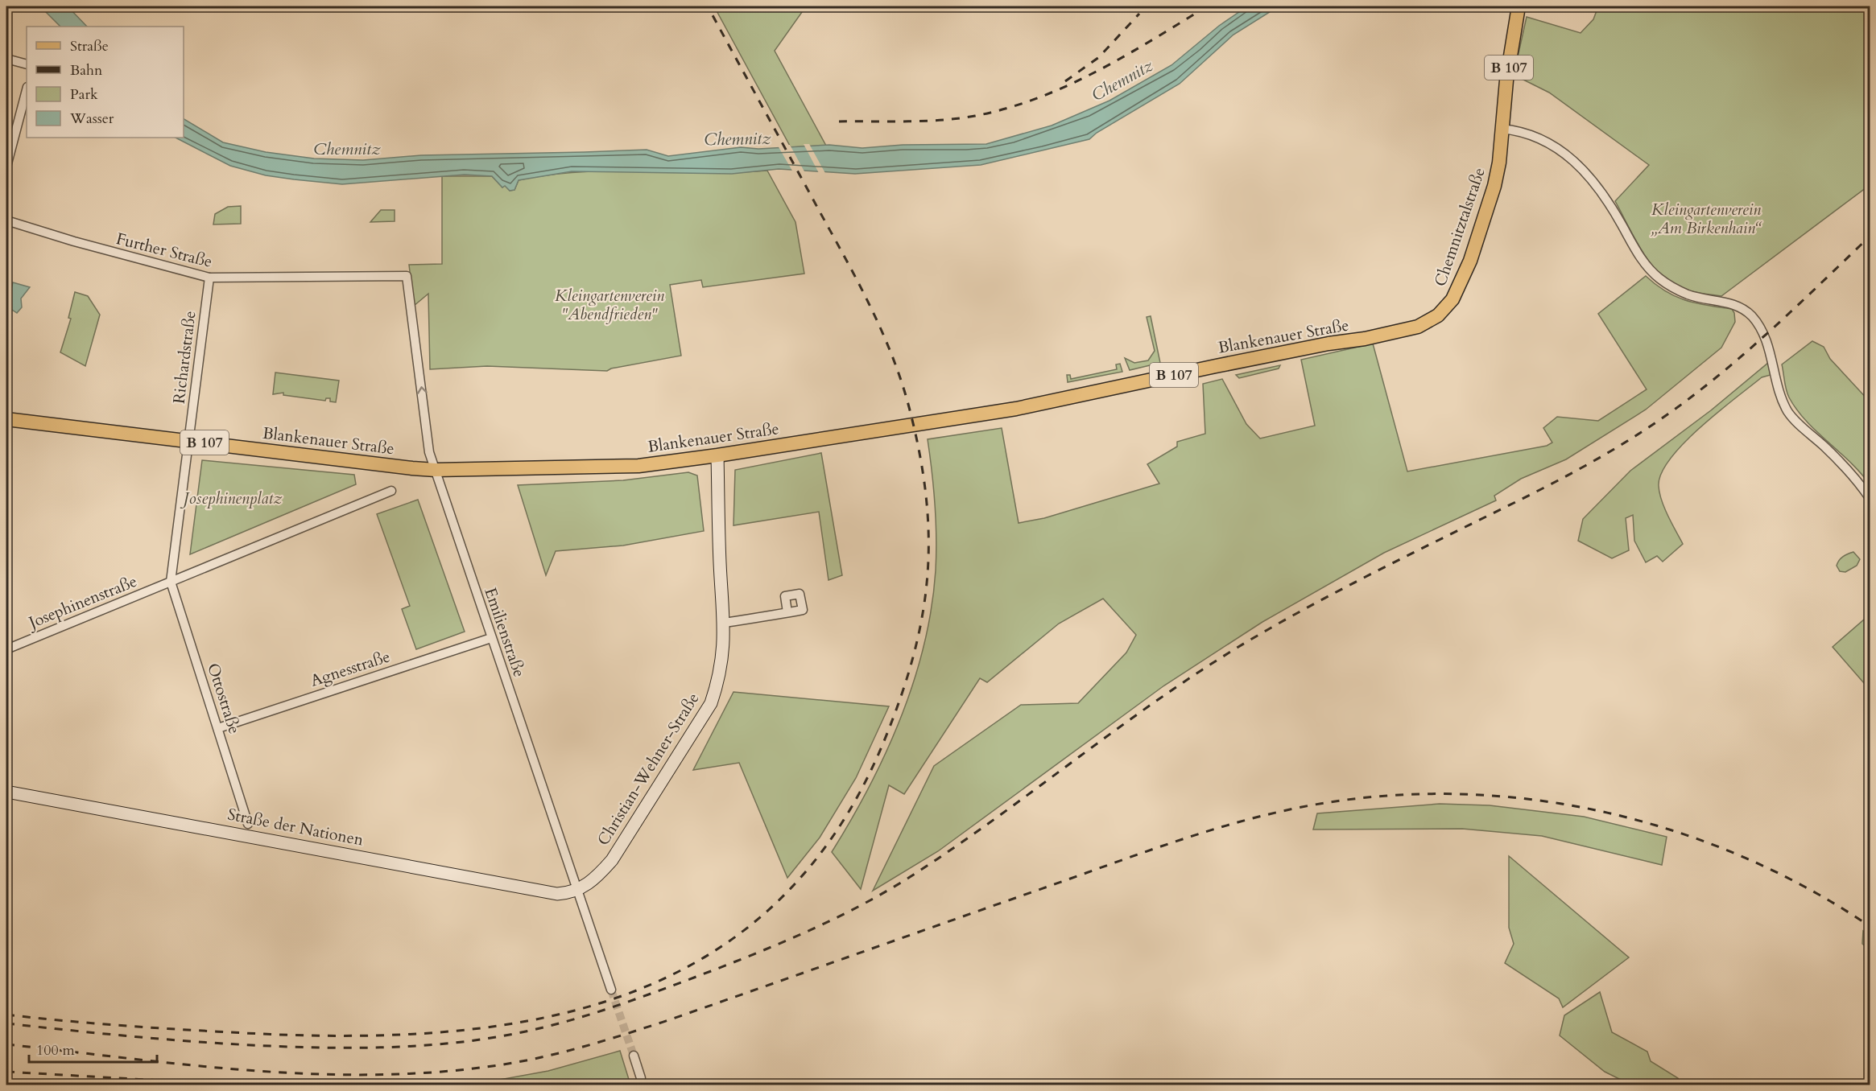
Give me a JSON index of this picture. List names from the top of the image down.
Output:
{
  "streets": {
    "main road": [
      "B 107",
      "Chemnitztalstraße",
      "Blankenauer Straße",
      "Christian-Wehner-Straße",
      "Straße der Nationen"
    ],
    "street": [
      "Further Straße",
      "Richardstraße",
      "Josephinenstraße",
      "Emilienstraße",
      "Agnesstraße",
      "Ottostraße"
    ]
  },
  "crossings": [
    ["Chemnitztalstraße", "Blankenauer Straße"],
    ["Further Straße", "Richardstraße"],
    ["Further Straße", "Emilienstraße"],
    ["Blankenauer Straße", "Richardstraße"],
    ["Blankenauer Straße", "Emilienstraße"],
    ["Blankenauer Straße", "Christian-Wehner-Straße"],
    ["Josephinenstraße", "Ottostraße"],
    ["Emilienstraße", "Agnesstraße"],
    ["Emilienstraße", "Christian-Wehner-Straße"],
    ["Emilienstraße", "Straße der Nationen"],
    ["Agnesstraße", "Ottostraße"],
    ["Christian-Wehner-Straße", "Straße der Nationen"]
  ],
  "water": ["Chemnitz"],
  "parks": ["Kleingartenverein „Am Birkenhain“", "Kleingartenverein \"Abendfrieden\"", "Josephinenplatz"],
  "legend": [
    "Straße",
    "Bahn",
    "Park",
    "Wasser"
  ],
  "scale_bar": "100 m"
}
